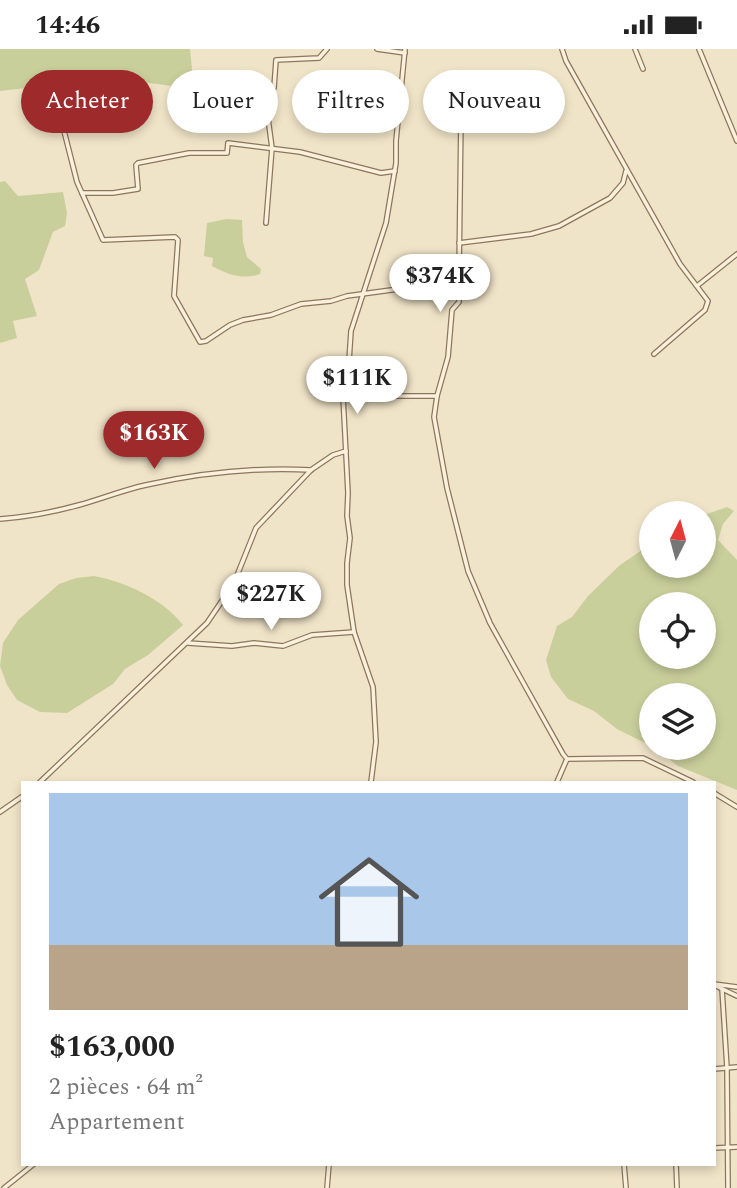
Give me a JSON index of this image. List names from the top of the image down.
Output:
{
  "north": "top",
  "page": {
    "status": "14:46",
    "chip": [
      "Acheter",
      "Louer",
      "Filtres",
      "Nouveau"
    ],
    "price": [
      "$374K",
      "$111K",
      "$163K",
      "$227K"
    ],
    "list": [
      {
        "name": "$163,000",
        "note": "2 pièces · 64 m² · Appartement"
      }
    ]
  }
}
